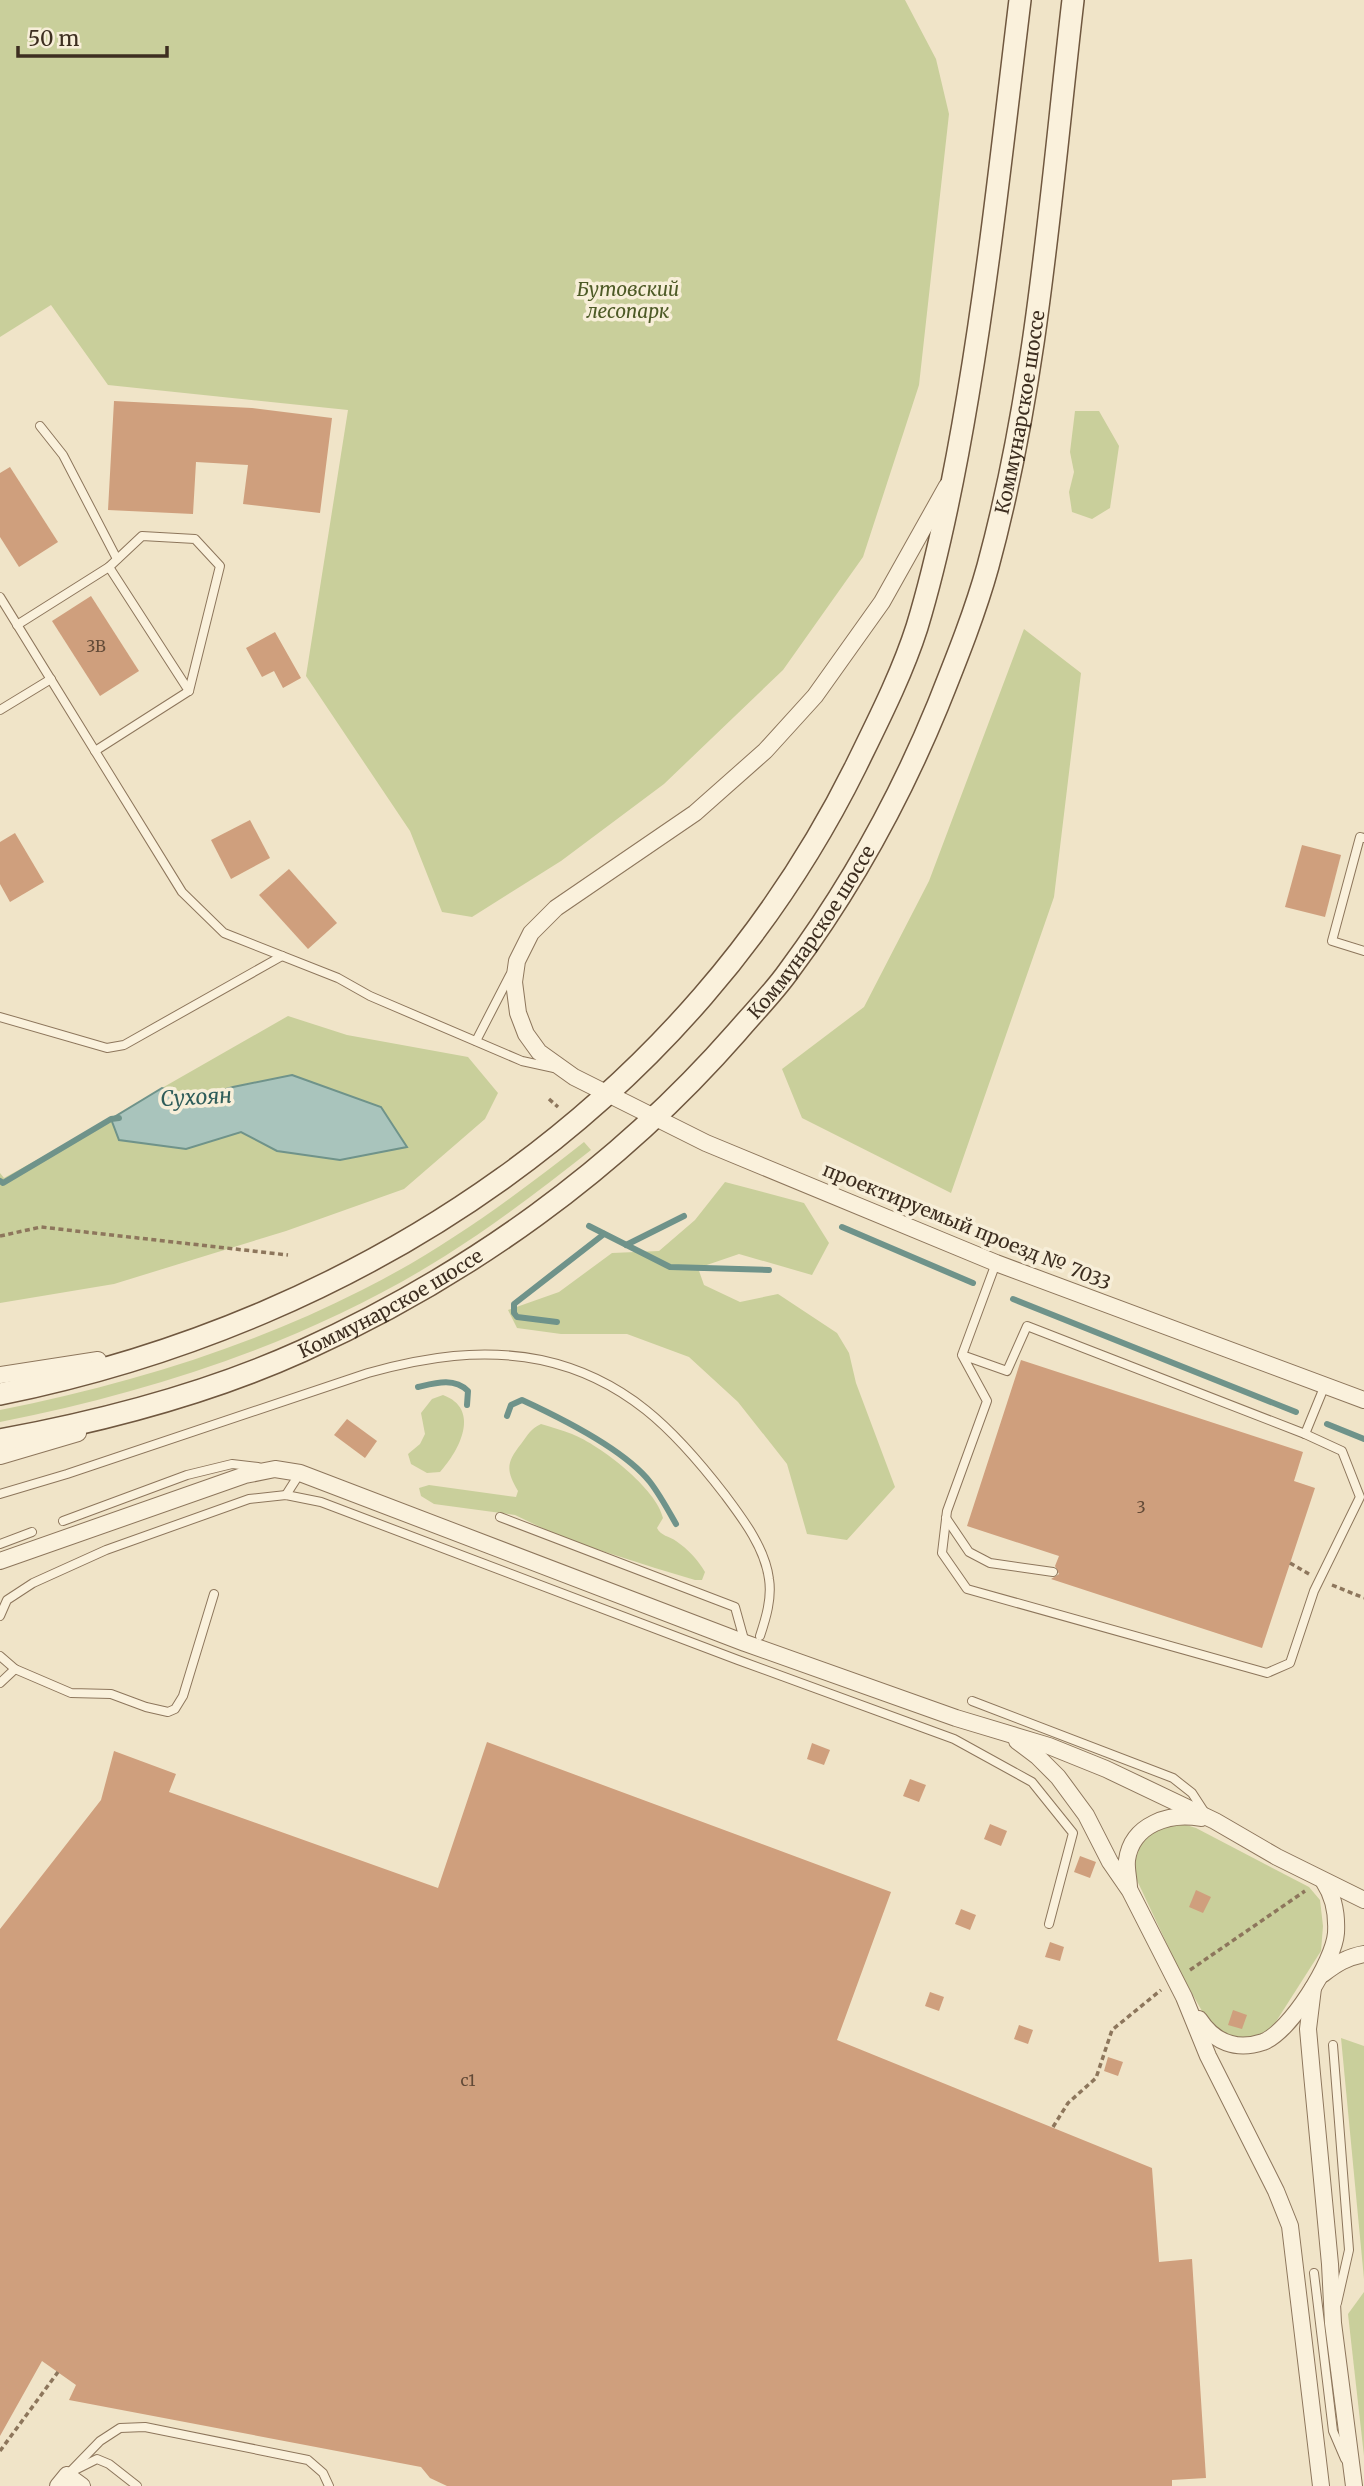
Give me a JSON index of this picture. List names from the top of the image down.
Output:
{
  "streets": {
    "main road": ["Коммунарское шоссе"],
    "street": ["проектируемый проезд № 7033"]
  },
  "crossings": [
    ["Коммунарское шоссе", "проектируемый проезд № 7033"]
  ],
  "water": ["Сухоян"],
  "parks": ["Бутовский лесопарк"],
  "house_numbers": ["3В", "3", "с1"],
  "scale_bar": "50 m"
}
